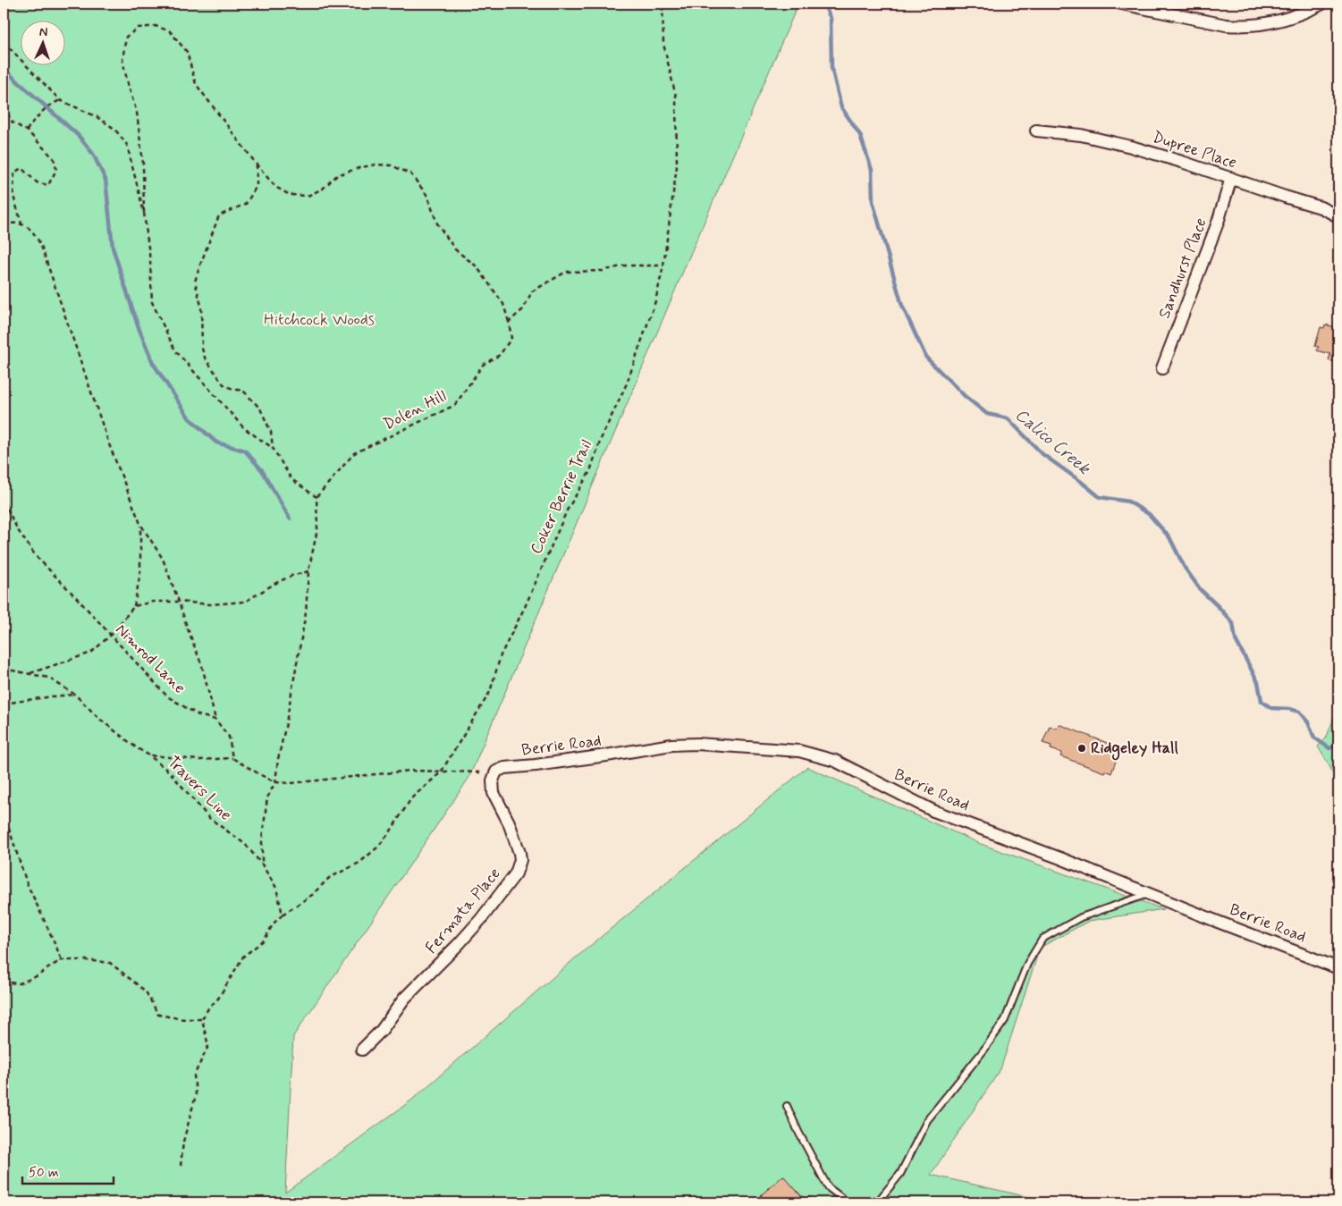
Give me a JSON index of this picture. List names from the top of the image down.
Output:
{
  "streets": {
    "street": [
      "Dupree Place",
      "Sandhurst Place",
      "Berrie Road",
      "Fermata Place"
    ],
    "path": [
      "Dolen Hill",
      "Coker Berrie Trail",
      "Nimrod Lane",
      "Travers Line"
    ]
  },
  "crossings": [
    ["Dupree Place", "Sandhurst Place"],
    ["Coker Berrie Trail", "Travers Line"],
    ["Berrie Road", "Fermata Place"]
  ],
  "water": ["Calico Creek"],
  "parks": ["Hitchcock Woods"],
  "places": ["Ridgeley Hall"],
  "scale_bar": "50 m",
  "north": "top"
}
